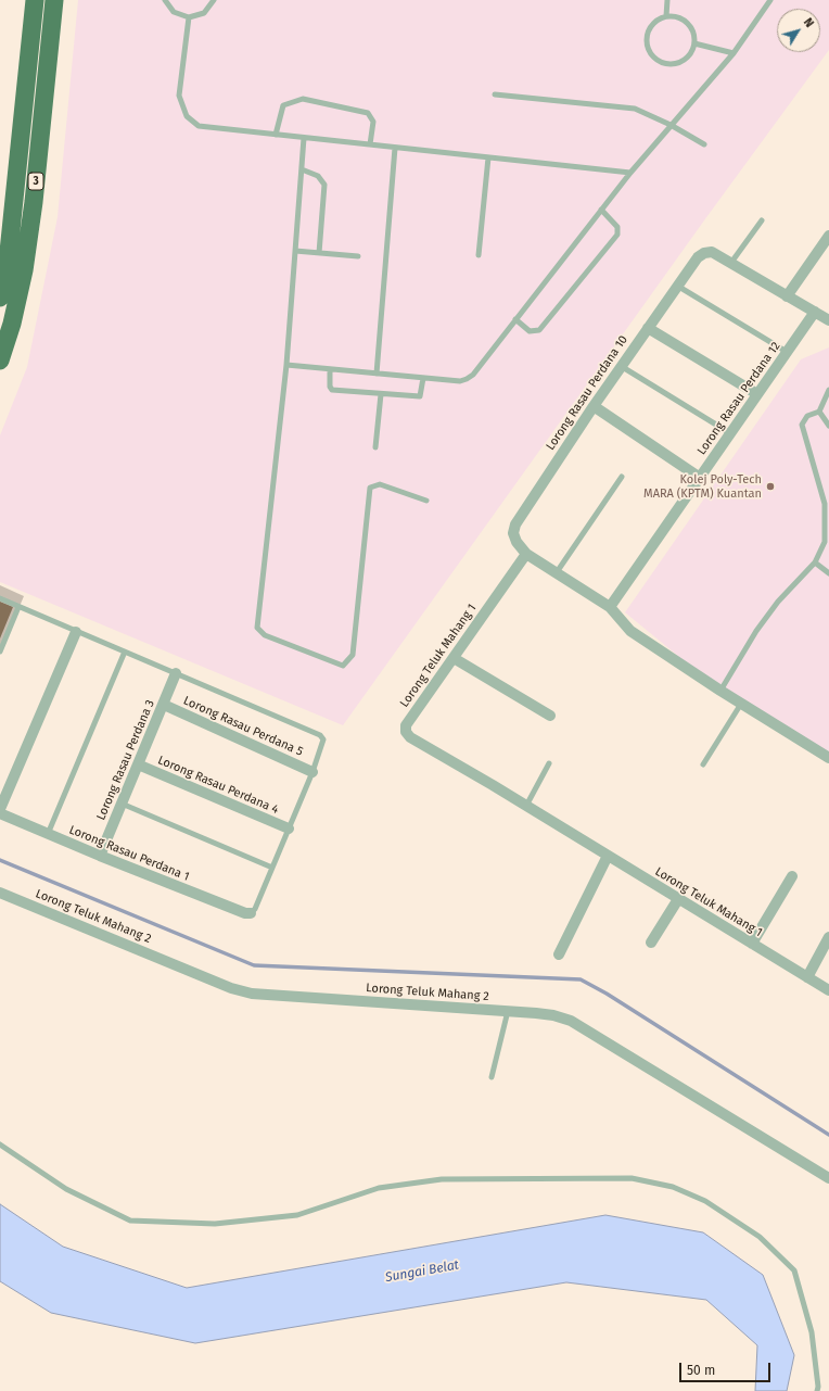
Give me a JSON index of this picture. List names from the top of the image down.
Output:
{
  "streets": {
    "highway": ["3"],
    "street": [
      "Lorong Rasau Perdana 10",
      "Lorong Rasau Perdana 12",
      "Lorong Teluk Mahang 1",
      "Lorong Rasau Perdana 5",
      "Lorong Rasau Perdana 3",
      "Lorong Rasau Perdana 4",
      "Lorong Rasau Perdana 1",
      "Lorong Teluk Mahang 2"
    ]
  },
  "crossings": [
    ["Lorong Rasau Perdana 10", "Lorong Teluk Mahang 1"],
    ["Lorong Rasau Perdana 5", "Lorong Rasau Perdana 3"],
    ["Lorong Rasau Perdana 3", "Lorong Rasau Perdana 4"],
    ["Lorong Rasau Perdana 3", "Lorong Rasau Perdana 1"]
  ],
  "water": ["Sungai Belat"],
  "places": ["Kolej Poly-Tech MARA (KPTM) Kuantan"],
  "scale_bar": "50 m",
  "north": "top right"
}
